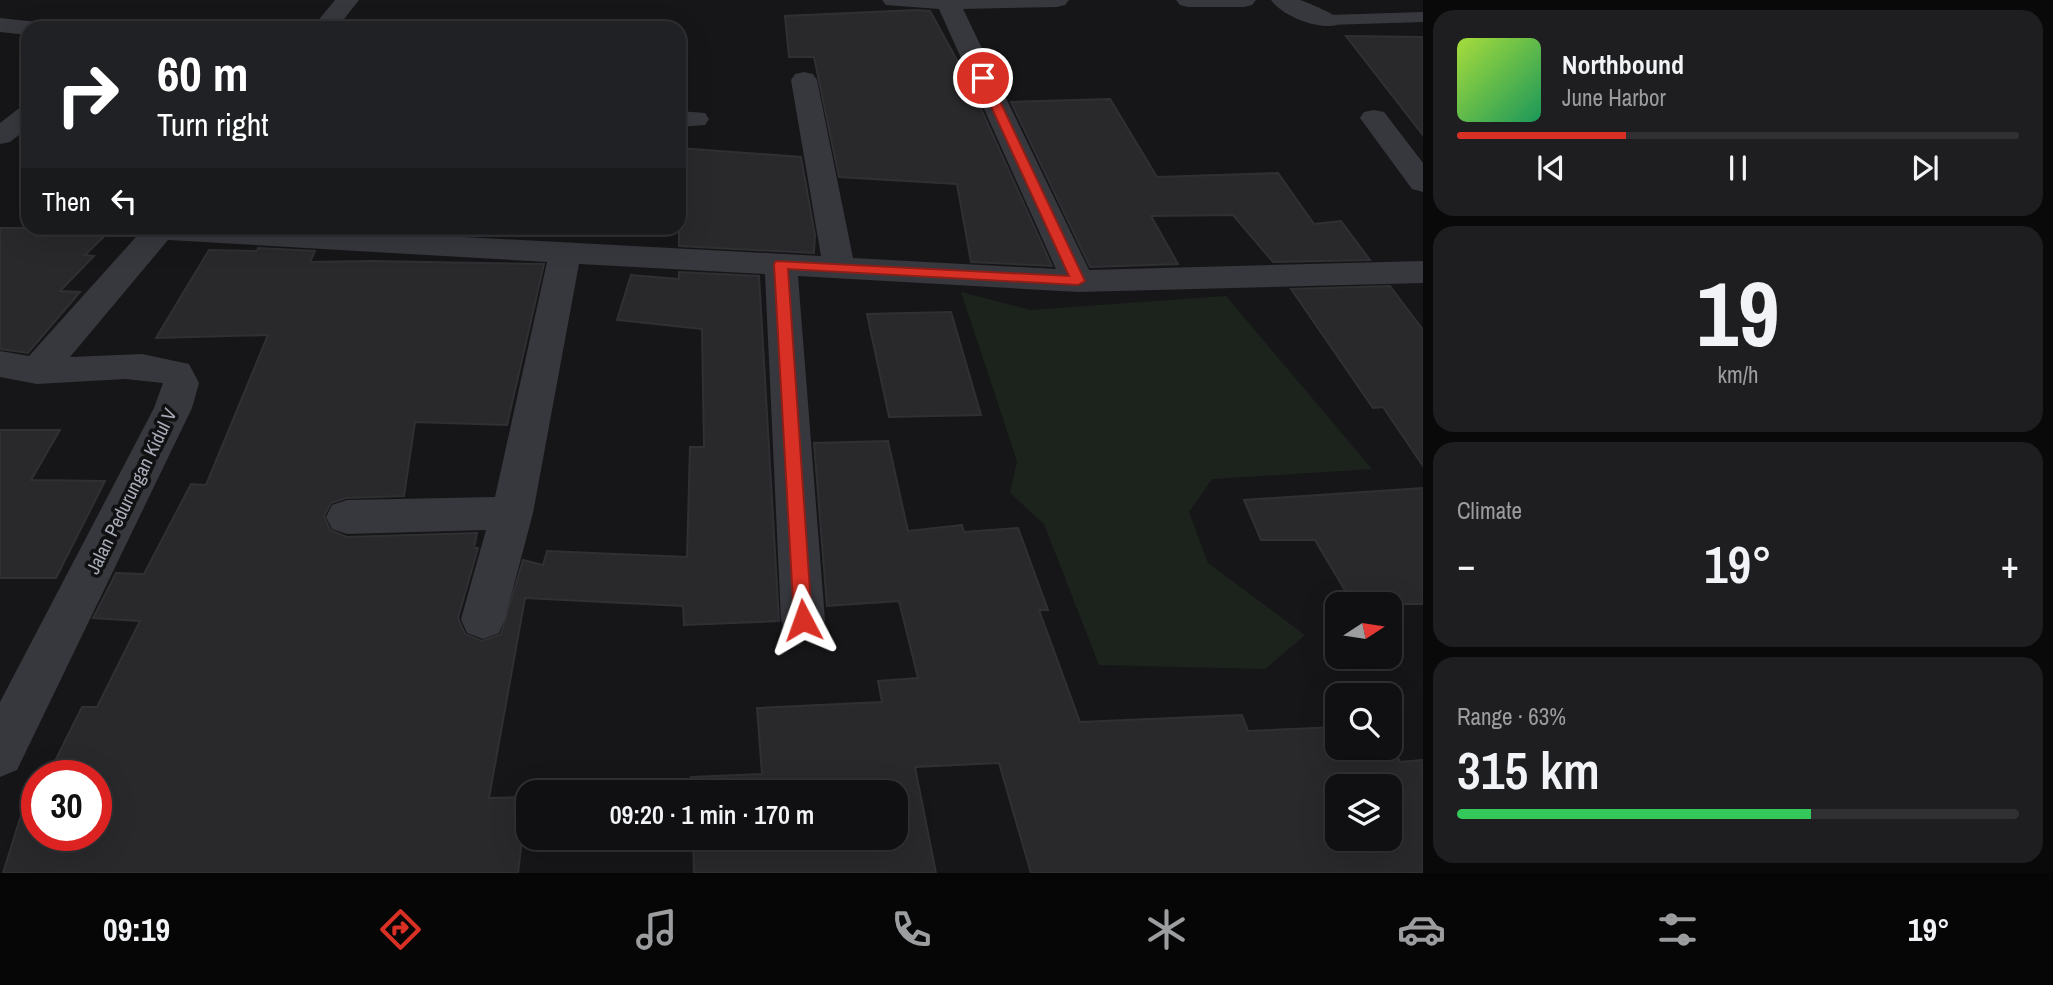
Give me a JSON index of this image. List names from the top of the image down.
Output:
{
  "streets": {
    "street": ["Jalan Pedurungan Kidul V"]
  },
  "north": "right",
  "page": {
    "turn": ["60 m", "Turn right"],
    "song": ["Northbound", "June Harbor"],
    "then": "Then",
    "tile": [
      ["19", "km/h"],
      "Climate",
      ["Range · 63%", "315 km"]
    ],
    "heat": ["−", "19°", "+"],
    "limit": "30",
    "trip": "09:20 · 1 min · 170 m",
    "tabs": ["09:19", "19°"]
  }
}
